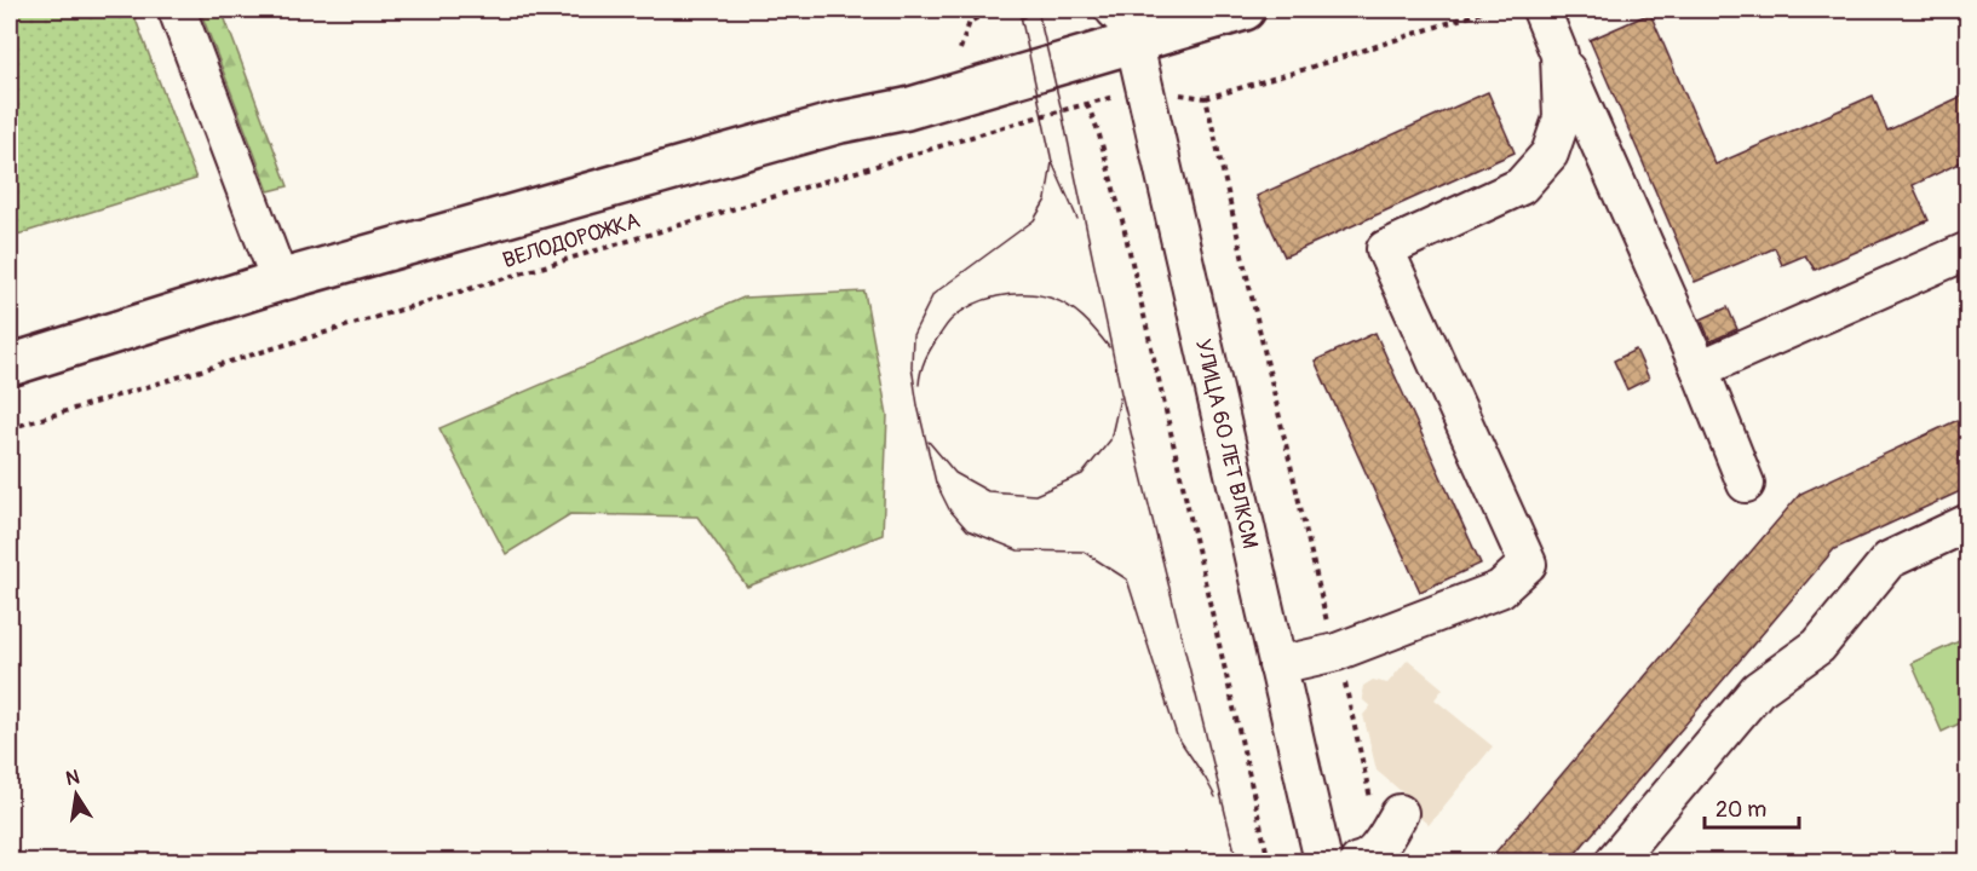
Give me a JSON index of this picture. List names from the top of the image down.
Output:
{
  "streets": {
    "street": ["УЛИЦА 60 ЛЕТ ВЛКСМ"],
    "path": ["ВЕЛОДОРОЖКА"]
  },
  "crossings": [
    ["ВЕЛОДОРОЖКА", "УЛИЦА 60 ЛЕТ ВЛКСМ"]
  ],
  "scale_bar": "20 m",
  "north": "top"
}
